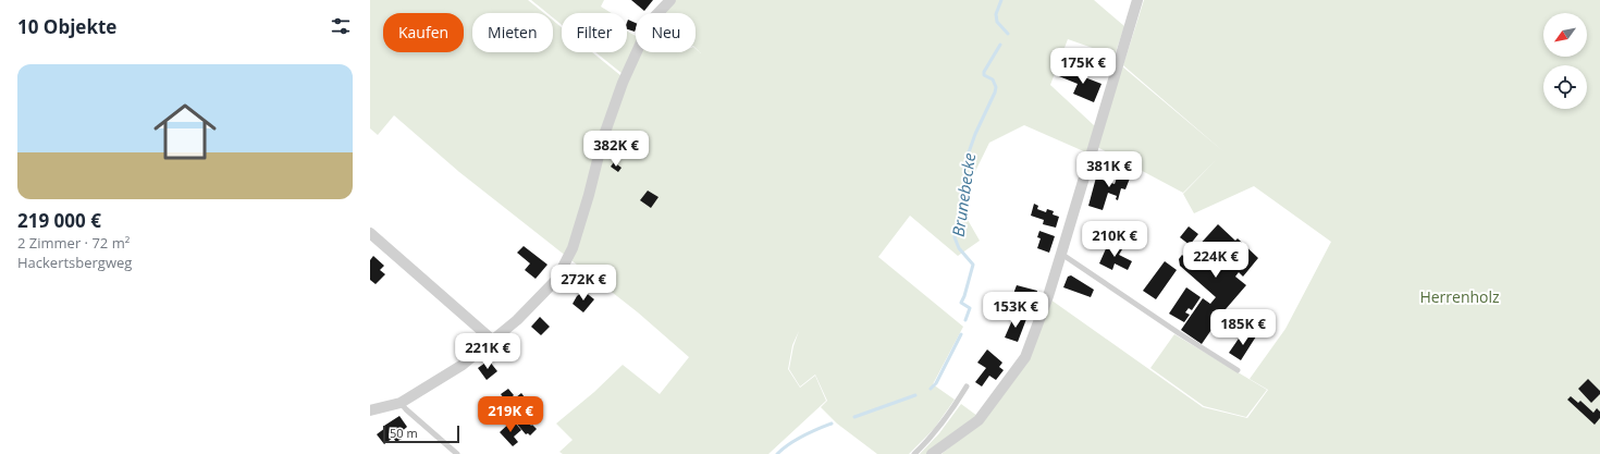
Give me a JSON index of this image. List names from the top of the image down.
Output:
{
  "water": ["Brunebecke"],
  "parks": ["Herrenholz"],
  "scale_bar": "50 m",
  "north": "bottom left",
  "page": {
    "heading": "10 Objekte",
    "chip": [
      "Kaufen",
      "Mieten",
      "Filter",
      "Neu"
    ],
    "price": [
      "175K €",
      "382K €",
      "381K €",
      "210K €",
      "224K €",
      "272K €",
      "153K €",
      "185K €",
      "221K €",
      "219K €"
    ],
    "list": [
      {
        "name": "219 000 €",
        "note": "2 Zimmer · 72 m² · Hackertsbergweg"
      }
    ],
    "scale": "50 m"
  }
}
